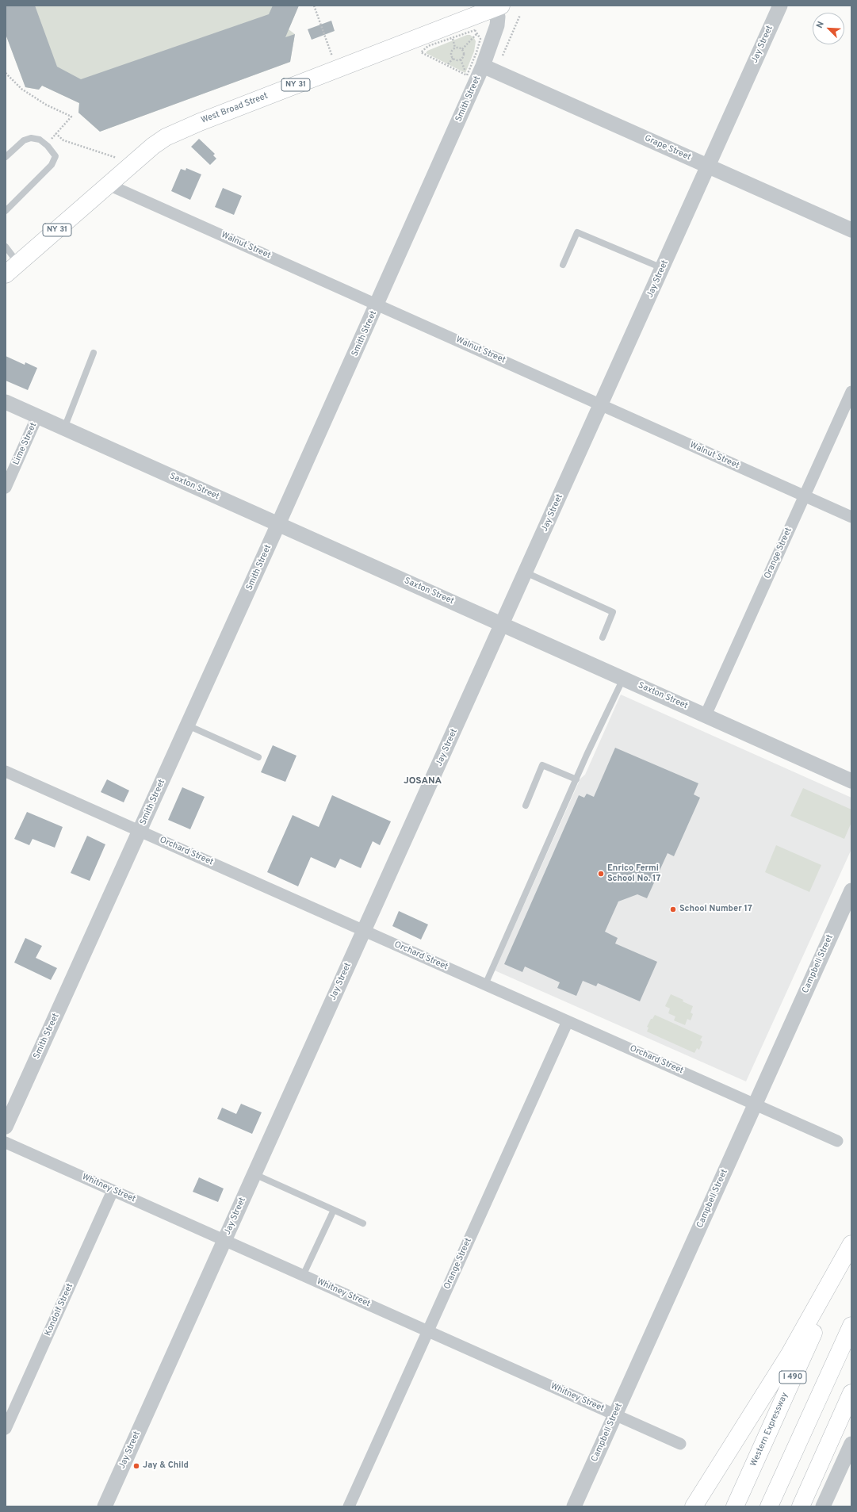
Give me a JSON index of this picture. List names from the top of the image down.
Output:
{
  "streets": {
    "main road": [
      "NY 31",
      "West Broad Street",
      "I 490",
      "Western Expressway"
    ],
    "street": [
      "Jay Street",
      "Smith Street",
      "Grape Street",
      "Walnut Street",
      "Lime Street",
      "Saxton Street",
      "Orange Street",
      "Orchard Street",
      "Campbell Street",
      "Whitney Street",
      "Kondolf Street"
    ]
  },
  "crossings": [
    ["Jay Street", "Grape Street"],
    ["Jay Street", "Walnut Street"],
    ["Jay Street", "Saxton Street"],
    ["Jay Street", "Orchard Street"],
    ["Jay Street", "Whitney Street"],
    ["Smith Street", "West Broad Street"],
    ["Smith Street", "Grape Street"],
    ["Smith Street", "Walnut Street"],
    ["Smith Street", "Saxton Street"],
    ["Smith Street", "Orchard Street"],
    ["West Broad Street", "Walnut Street"],
    ["Walnut Street", "Orange Street"],
    ["Lime Street", "Saxton Street"],
    ["Saxton Street", "Orange Street"],
    ["Orange Street", "Orchard Street"],
    ["Orange Street", "Whitney Street"],
    ["Orchard Street", "Campbell Street"],
    ["Campbell Street", "Whitney Street"],
    ["Whitney Street", "Kondolf Street"]
  ],
  "districts": ["JOSANA"],
  "places": ["Enrico Fermi School No. 17", "School Number 17", "Jay & Child"],
  "north": "top left"
}
